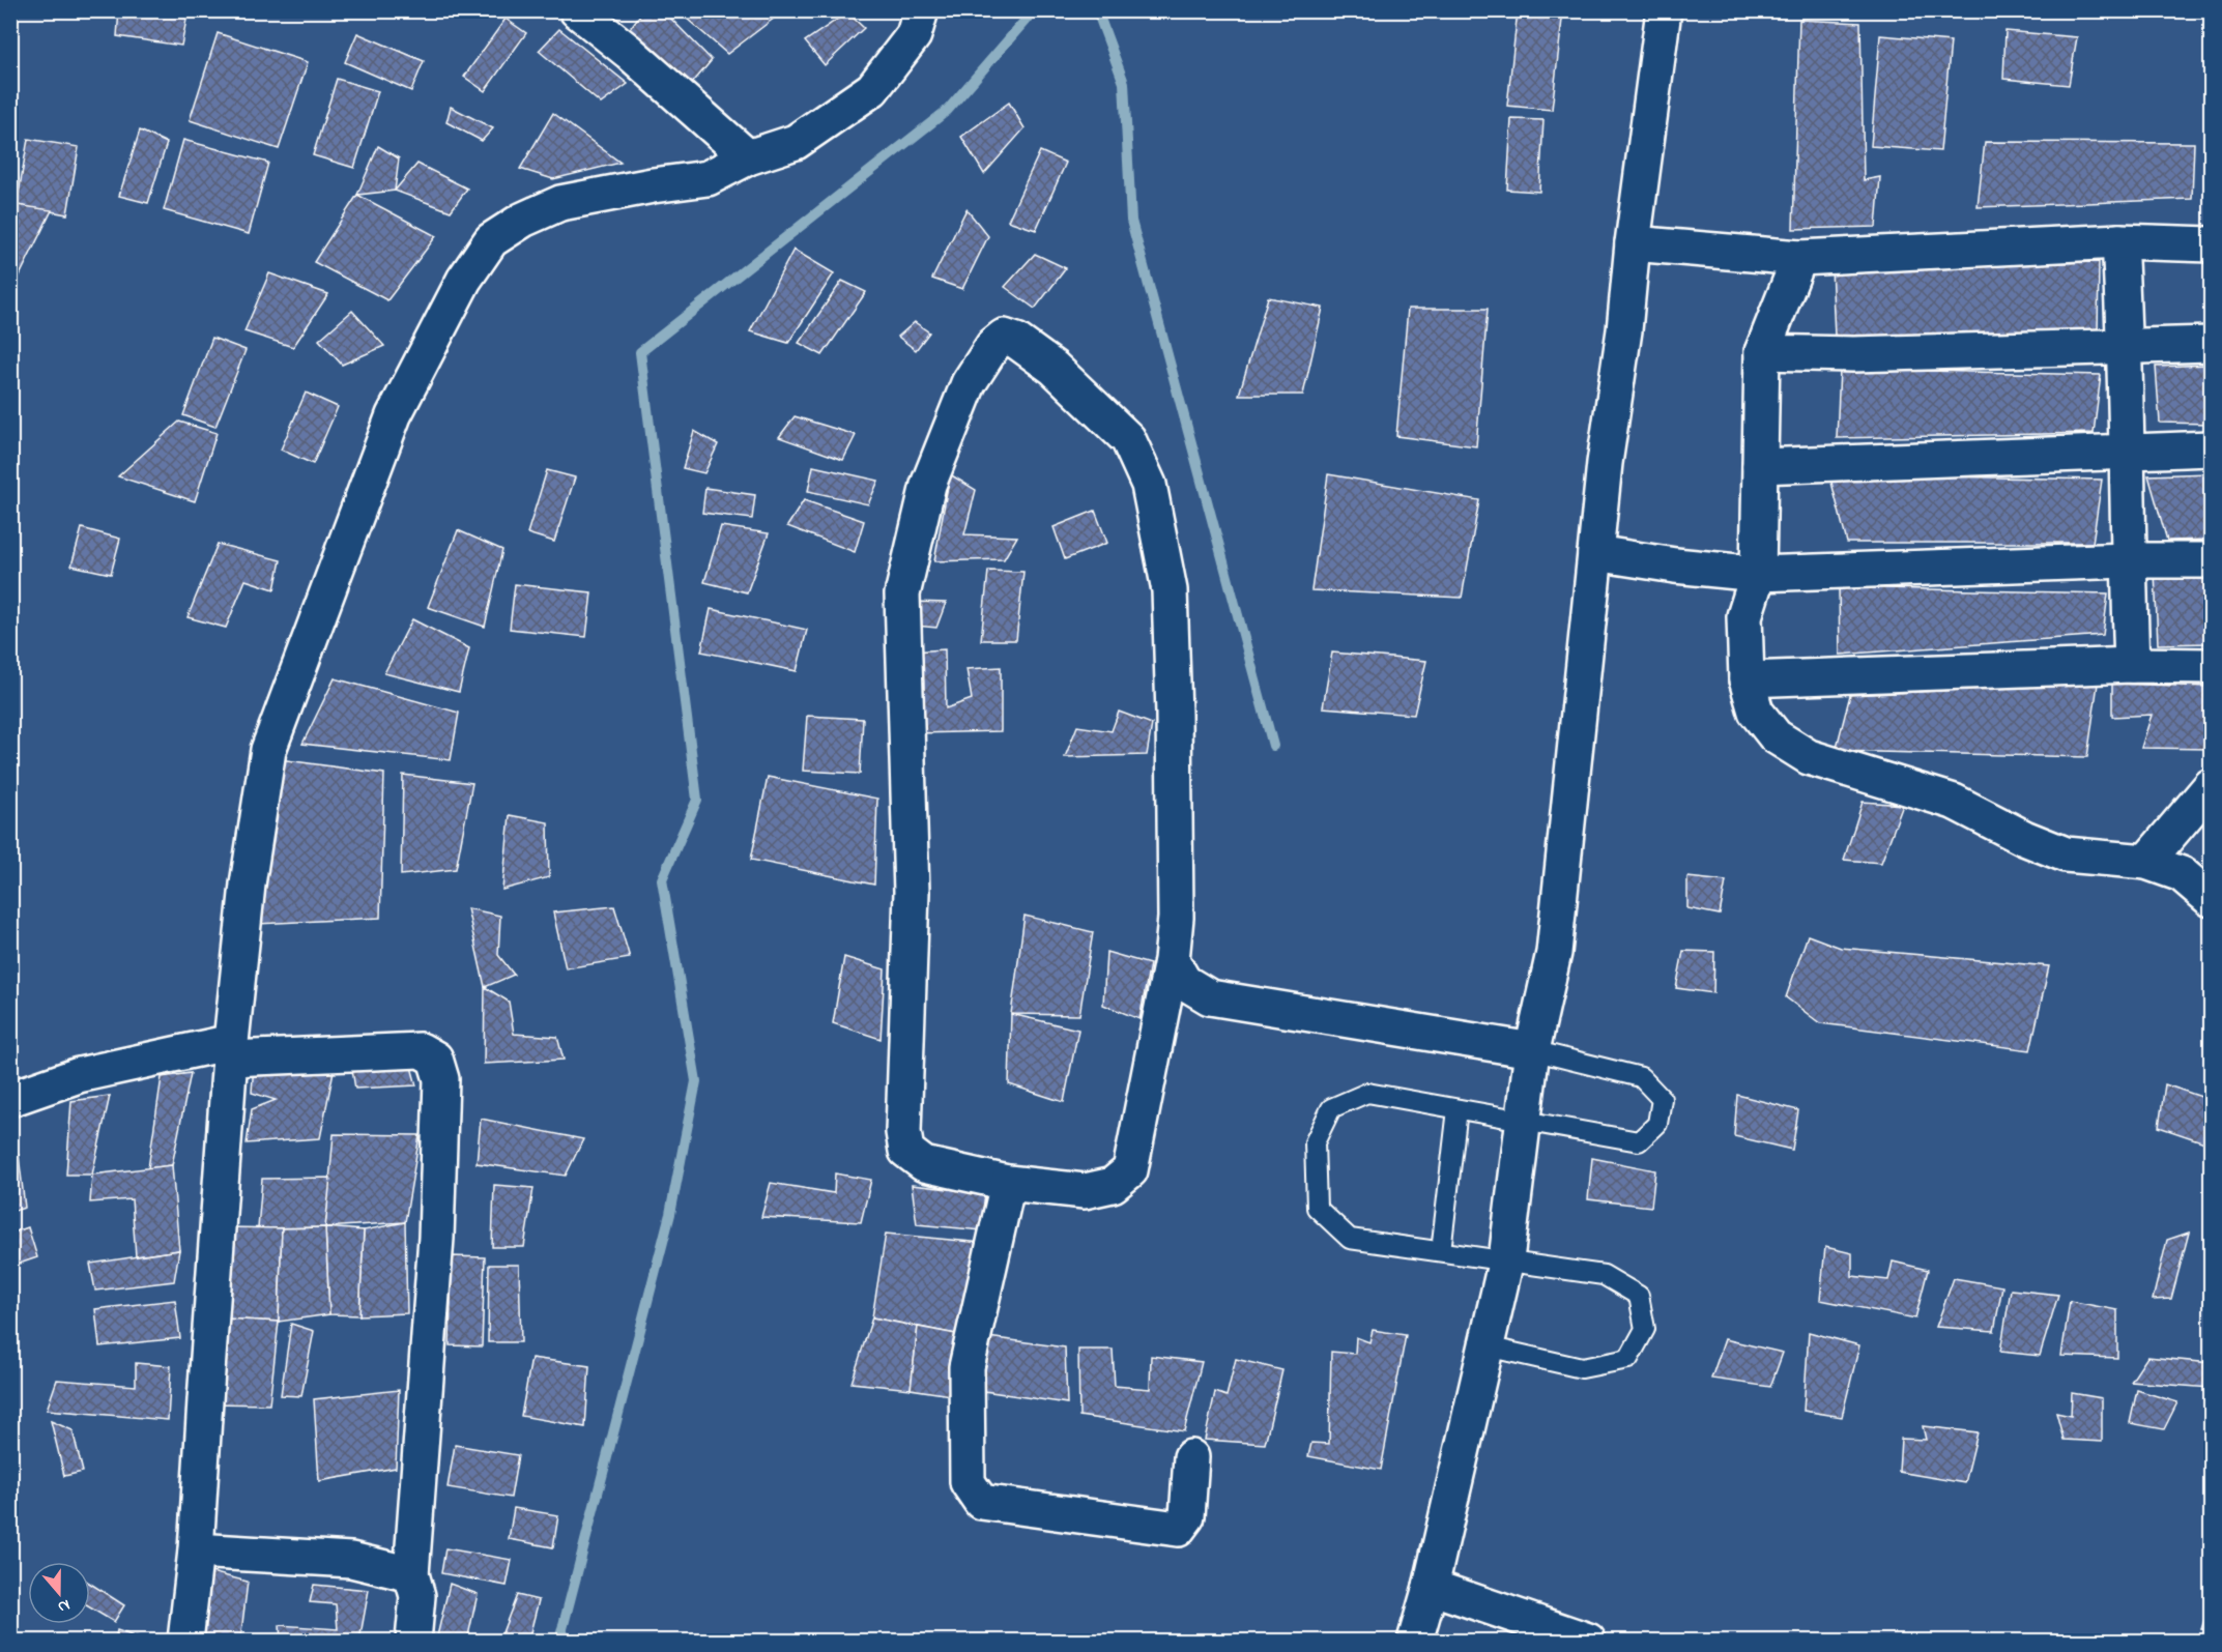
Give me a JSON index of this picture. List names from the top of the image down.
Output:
{
  "north": "bottom"
}
